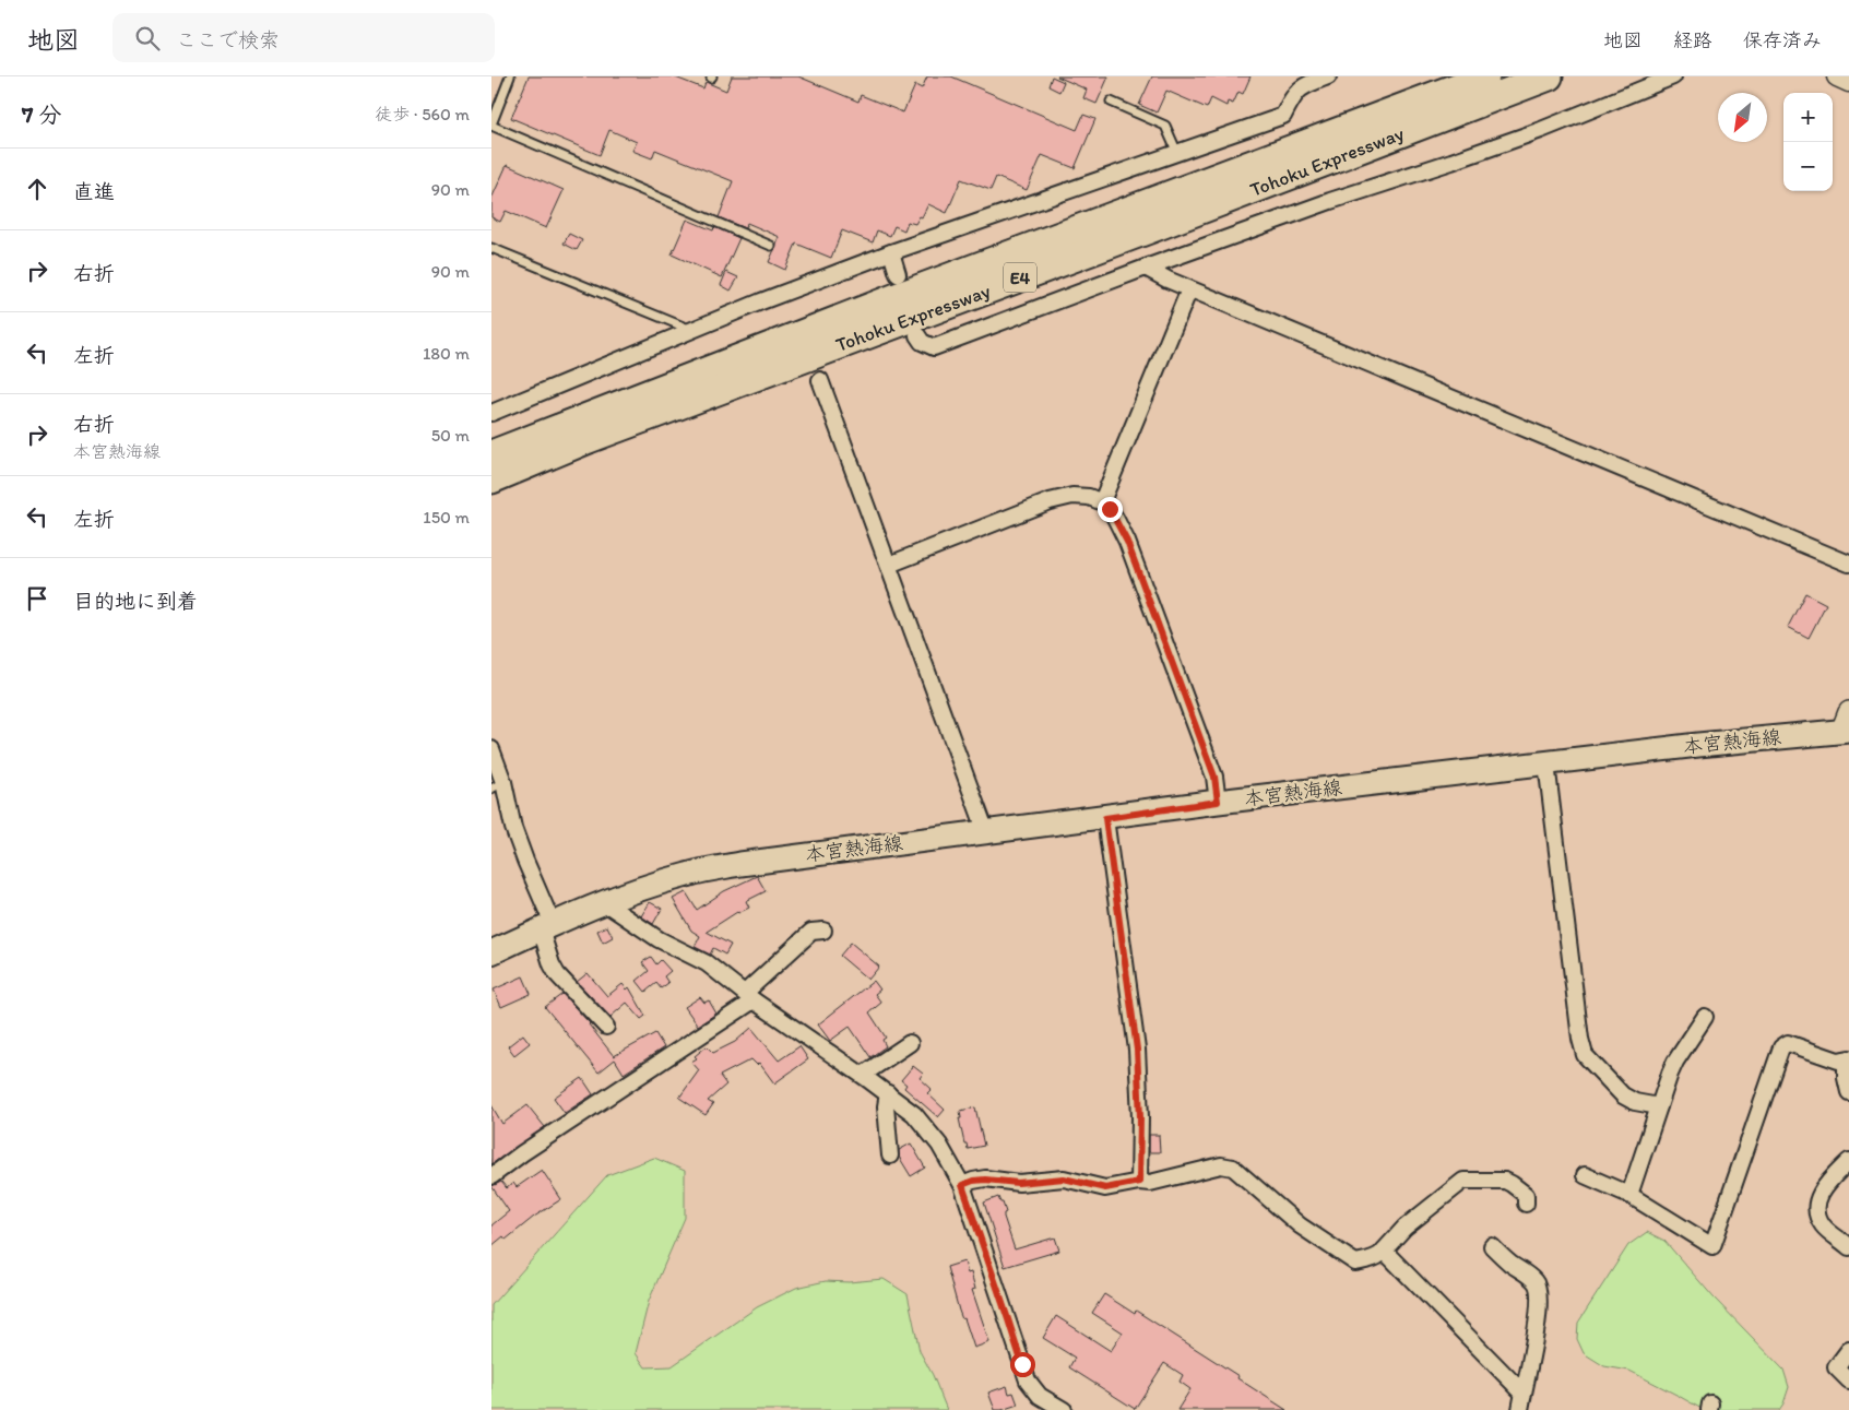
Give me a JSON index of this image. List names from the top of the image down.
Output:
{
  "streets": {
    "highway": ["Tohoku Expressway", "E4"],
    "main road": ["本宮熱海線"]
  },
  "north": "bottom left",
  "page": {
    "header": "地図",
    "search": "ここで検索",
    "nav": ["地図", "経路", "保存済み"],
    "heading": ["7 分", "徒歩 · 560 m"],
    "map_buttons": ["+", "−"],
    "list": [
      ["直進", "90 m"],
      ["右折", "90 m"],
      ["左折", "180 m"],
      ["右折", "本宮熱海線", "50 m"],
      ["左折", "150 m"],
      "目的地に到着"
    ]
  }
}
